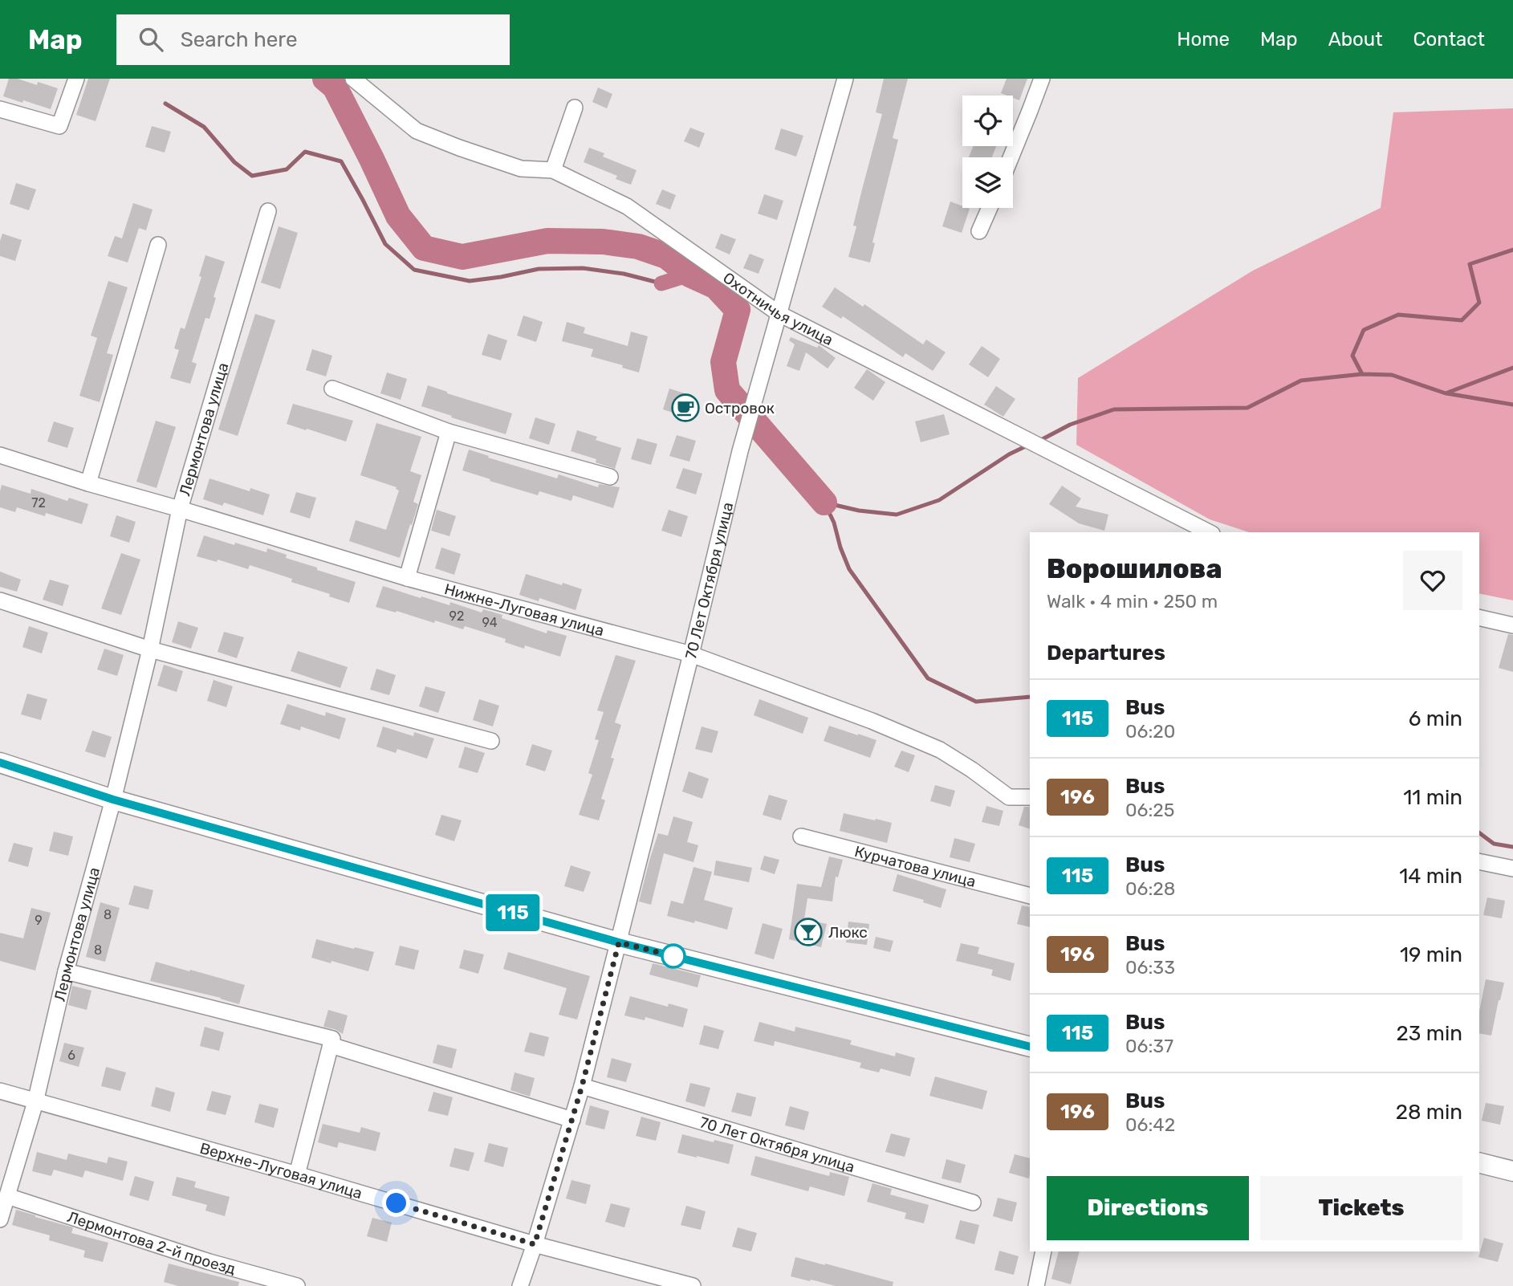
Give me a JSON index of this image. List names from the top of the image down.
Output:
{
  "streets": {
    "street": [
      "Охотничья улица",
      "Лермонтова улица",
      "70 Лет Октября улица",
      "Нижне-Луговая улица",
      "Курчатова улица",
      "Верхне-Луговая улица",
      "Лермонтова 2-й проезд"
    ]
  },
  "crossings": [
    ["Охотничья улица", "70 Лет Октября улица"],
    ["Лермонтова улица", "Нижне-Луговая улица"],
    ["Лермонтова улица", "Верхне-Луговая улица"],
    ["Лермонтова улица", "Лермонтова 2-й проезд"],
    ["70 Лет Октября улица", "Нижне-Луговая улица"],
    ["70 Лет Октября улица", "Верхне-Луговая улица"]
  ],
  "places": {
    "cafe": ["Островок"],
    "bar": ["Люкс"]
  },
  "lines": ["bus line 115"],
  "house_numbers": [
    "72",
    "92",
    "94",
    "8",
    "9",
    "8",
    "6"
  ],
  "page": {
    "header": "Map",
    "search": "Search here",
    "nav": [
      "Home",
      "Map",
      "About",
      "Contact"
    ],
    "on_map": "115",
    "heading": [
      ["Ворошилова", "Walk · 4 min · 250 m"],
      "Departures"
    ],
    "list": [
      {
        "mark": "115",
        "name": "Bus",
        "note": "06:20",
        "value": "6 min"
      },
      {
        "mark": "196",
        "name": "Bus",
        "note": "06:25",
        "value": "11 min"
      },
      {
        "mark": "115",
        "name": "Bus",
        "note": "06:28",
        "value": "14 min"
      },
      {
        "mark": "196",
        "name": "Bus",
        "note": "06:33",
        "value": "19 min"
      },
      {
        "mark": "115",
        "name": "Bus",
        "note": "06:37",
        "value": "23 min"
      },
      {
        "mark": "196",
        "name": "Bus",
        "note": "06:42",
        "value": "28 min"
      }
    ],
    "buttons": ["Directions", "Tickets"]
  }
}
